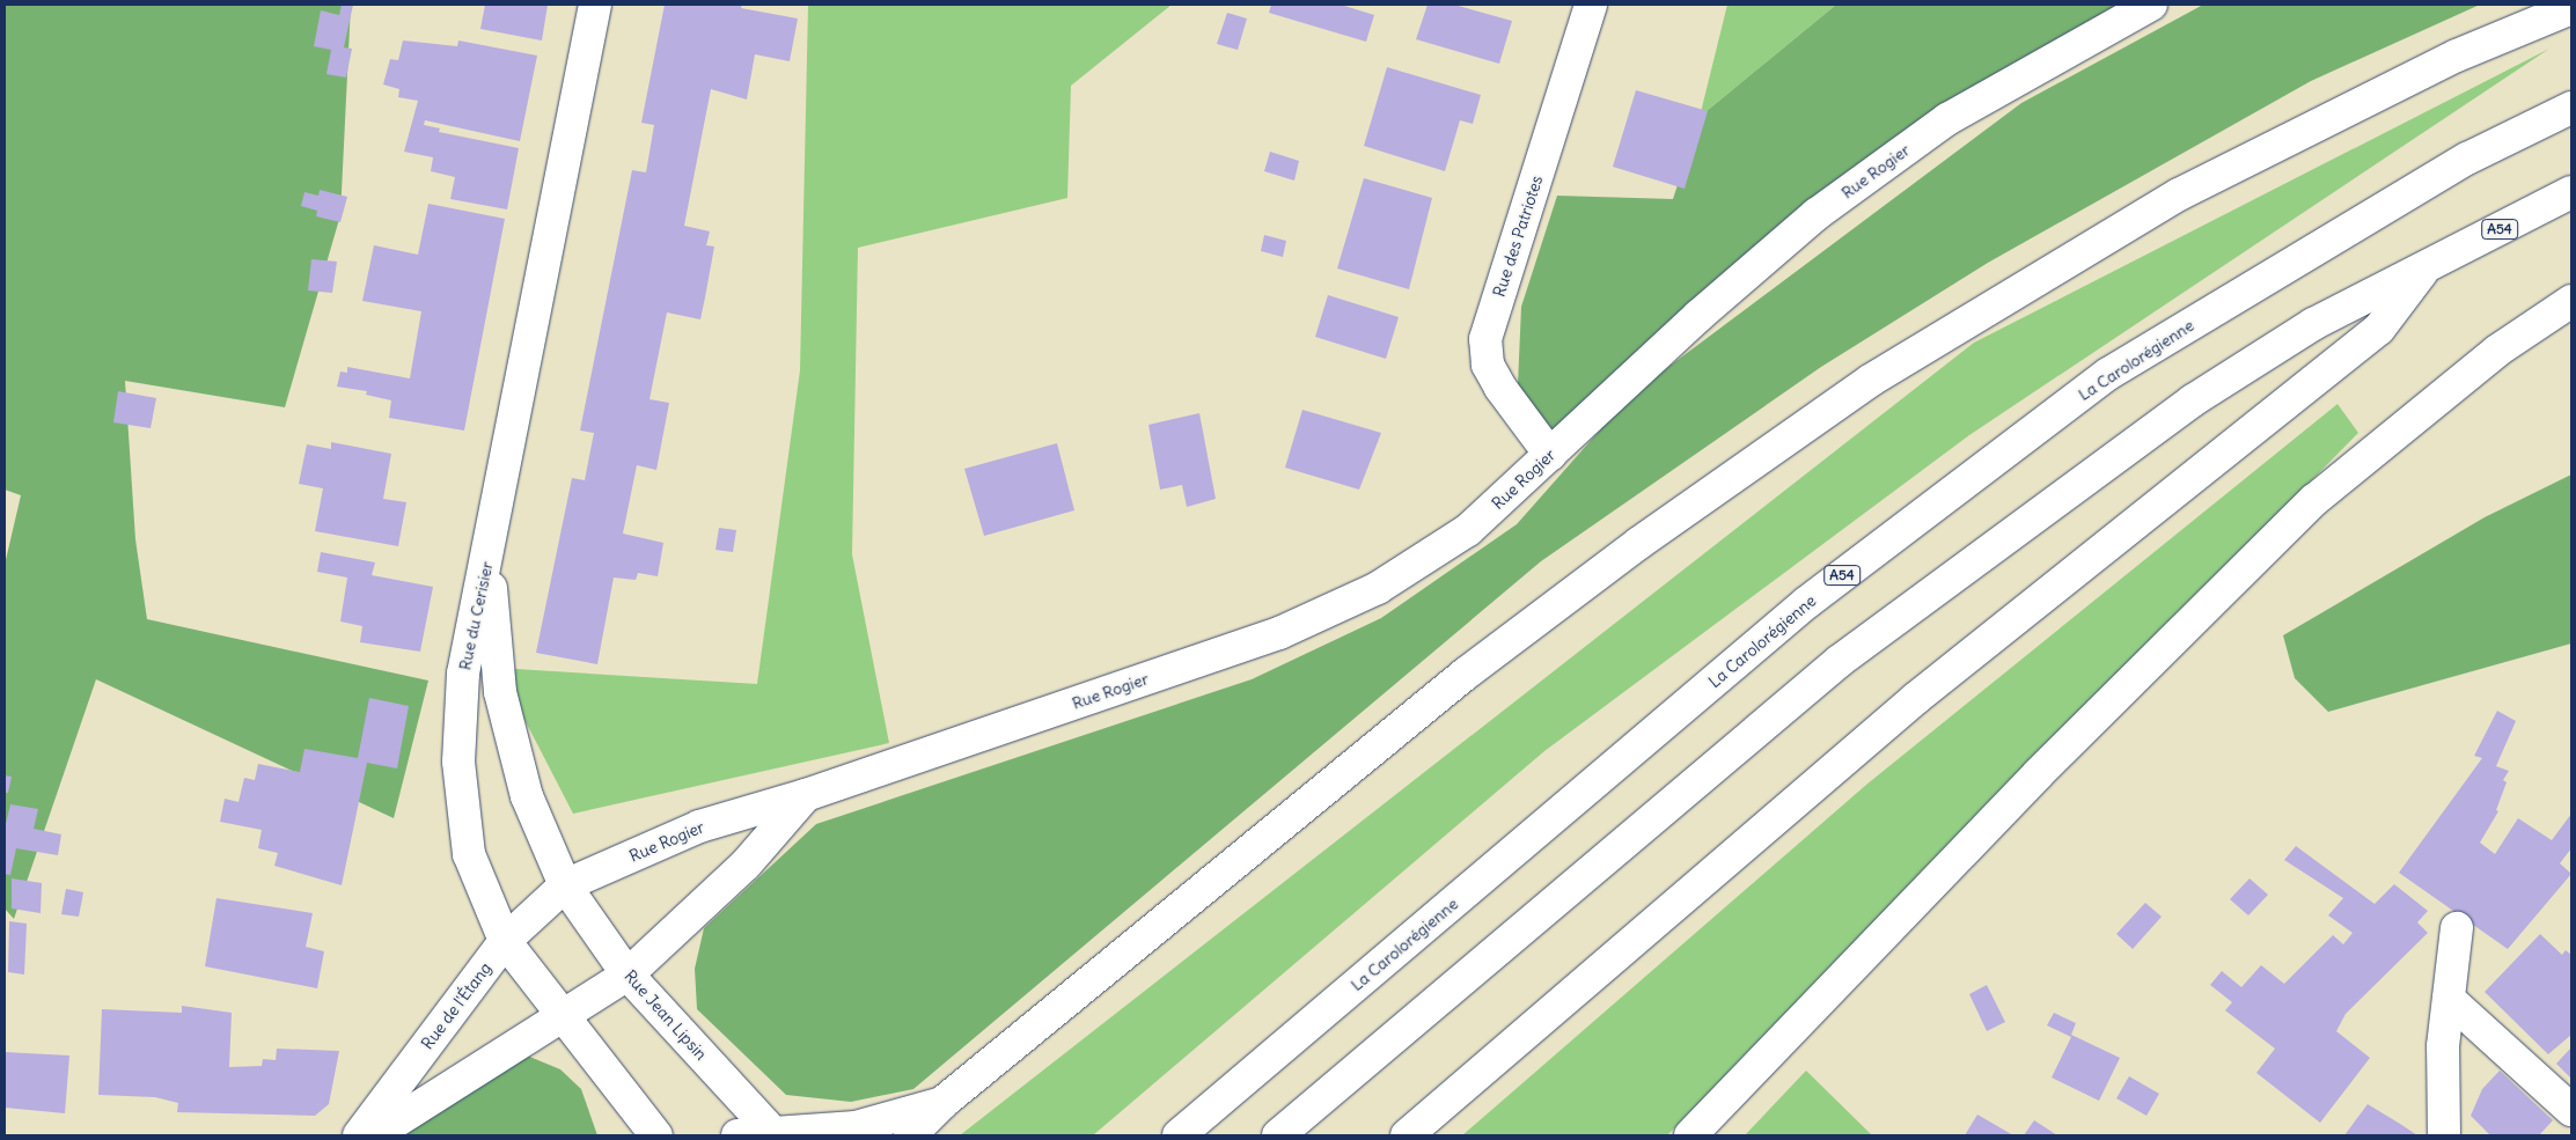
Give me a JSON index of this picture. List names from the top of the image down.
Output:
{
  "streets": {
    "main road": [
      "Rue Rogier",
      "A54",
      "Rue des Patriotes",
      "La Carolorégienne",
      "Rue du Cerisier",
      "Rue de l'Étang",
      "Rue Jean Lipsin"
    ]
  },
  "crossings": [
    ["Rue Rogier", "Rue des Patriotes"],
    ["Rue Rogier", "Rue du Cerisier"],
    ["Rue Rogier", "Rue de l'Étang"],
    ["Rue Rogier", "Rue Jean Lipsin"],
    ["Rue du Cerisier", "Rue de l'Étang"],
    ["Rue du Cerisier", "Rue Jean Lipsin"],
    ["Rue de l'Étang", "Rue Jean Lipsin"]
  ]
}
